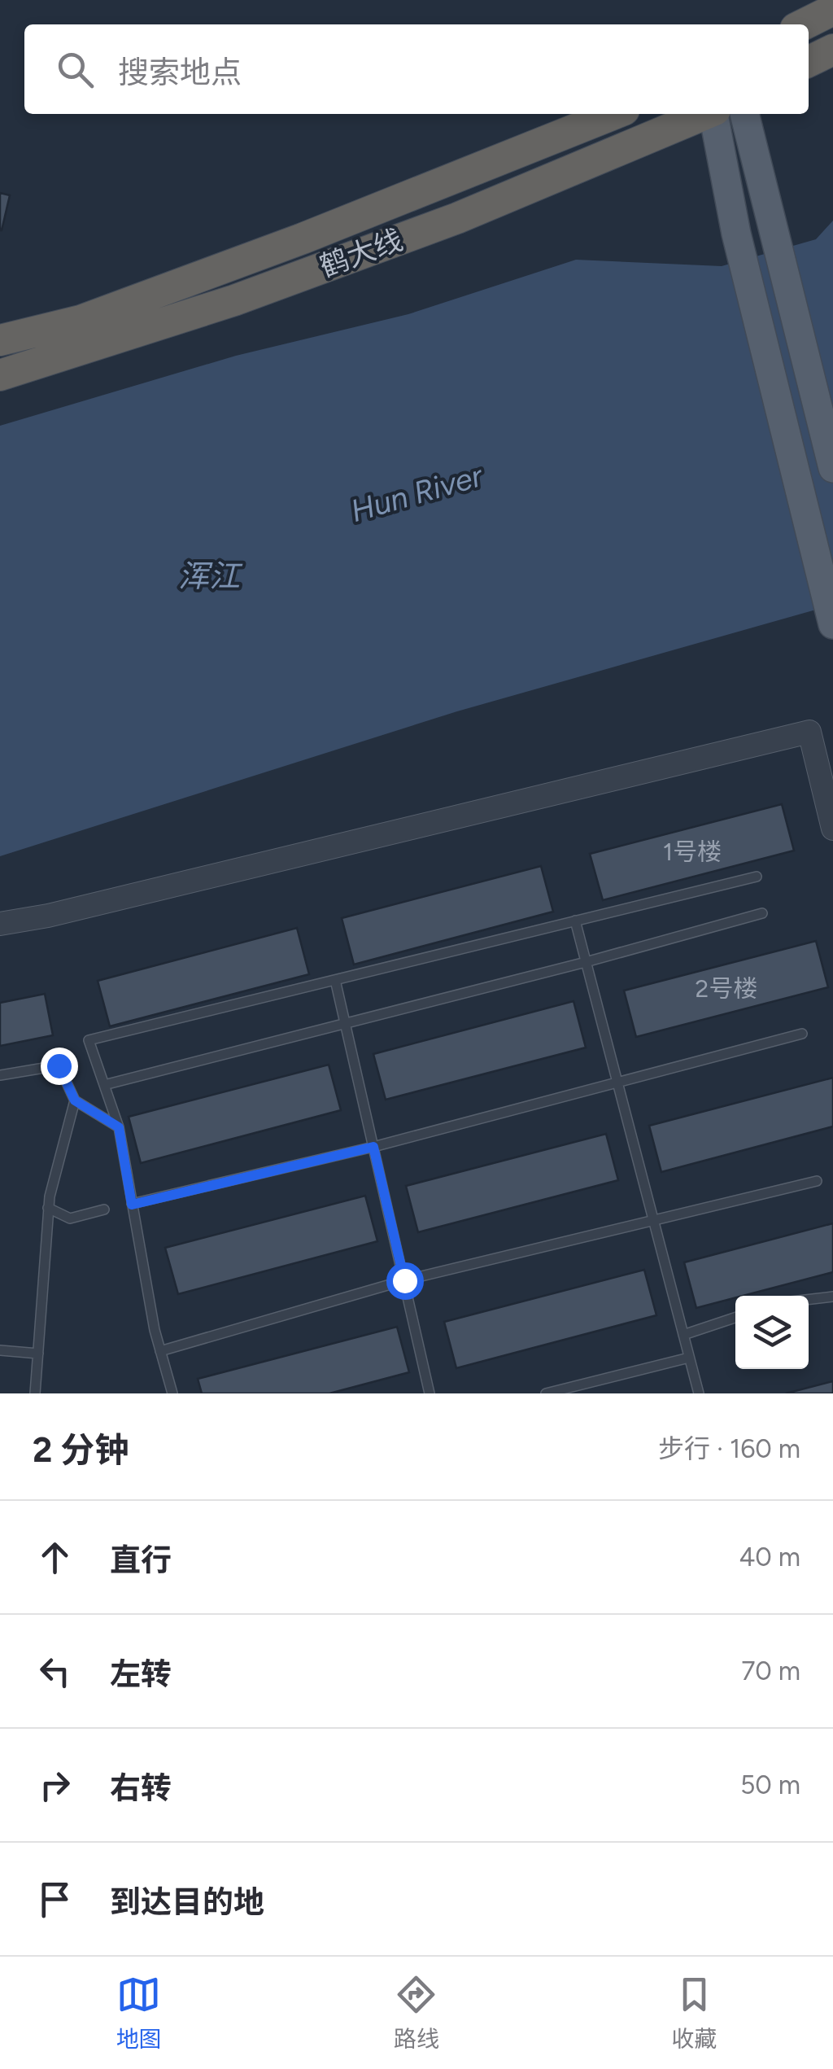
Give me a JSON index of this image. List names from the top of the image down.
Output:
{
  "streets": {
    "highway": ["鹤大线"]
  },
  "water": ["Hun River", "浑江"],
  "house_numbers": ["1号楼", "2号楼"],
  "page": {
    "search": "搜索地点",
    "heading": ["2 分钟", "步行 · 160 m"],
    "list": [
      ["直行", "40 m"],
      ["左转", "70 m"],
      ["右转", "50 m"],
      "到达目的地"
    ],
    "nav": ["地图", "路线", "收藏"]
  }
}
